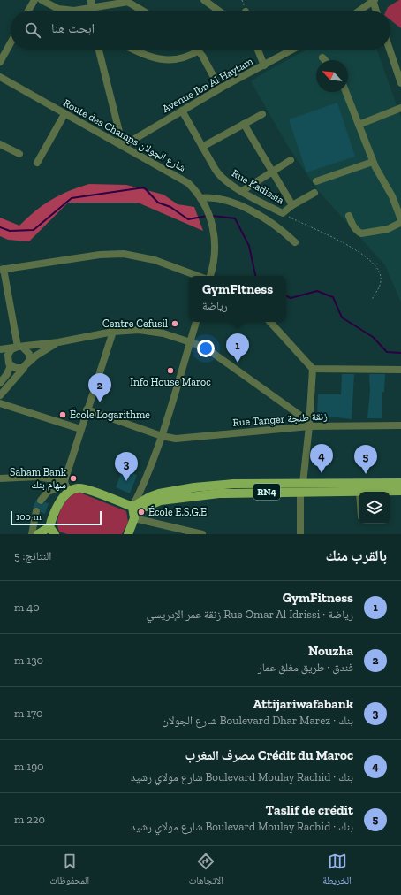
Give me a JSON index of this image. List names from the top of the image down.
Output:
{
  "streets": {
    "main road": ["RN4"],
    "street": [
      "Avenue Ibn Al Haytam",
      "Route des Champs شارع الجولان",
      "Rue Kadissia",
      "Rue Tanger زنقة طنجة"
    ]
  },
  "crossings": [
    ["Avenue Ibn Al Haytam", "Route des Champs شارع الجولان"],
    ["Avenue Ibn Al Haytam", "Rue Kadissia"]
  ],
  "places": [
    "Centre Cefusil",
    "Info House Maroc",
    "École Logarithme",
    "Saham Bank سهام بنك",
    "École E.S.G.E"
  ],
  "scale_bar": "100 m",
  "north": "top left",
  "page": {
    "search": "ابحث هنا",
    "popup": ["GymFitness", "رياضة"],
    "pins": [
      "1",
      "2",
      "4",
      "5",
      "3"
    ],
    "scale": "100 m",
    "heading": ["بالقرب منك", "النتائج: 5"],
    "list": [
      {
        "mark": "1",
        "name": "GymFitness",
        "note": "رياضة · Rue Omar Al Idrissi زنقة عمر الإدريسي",
        "value": "40 m"
      },
      {
        "mark": "2",
        "name": "Nouzha",
        "note": "فندق · طريق مغلق عمار",
        "value": "130 m"
      },
      {
        "mark": "3",
        "name": "Attijariwafabank",
        "note": "بنك · Boulevard Dhar Marez شارع الجولان",
        "value": "170 m"
      },
      {
        "mark": "4",
        "name": "Crédit du Maroc مصرف المغرب",
        "note": "بنك · Boulevard Moulay Rachid شارع مولاي رشيد",
        "value": "190 m"
      },
      {
        "mark": "5",
        "name": "Taslif de crédit",
        "note": "بنك · Boulevard Moulay Rachid شارع مولاي رشيد",
        "value": "220 m"
      }
    ],
    "nav": ["الخريطة", "الاتجاهات", "المحفوظات"]
  }
}
